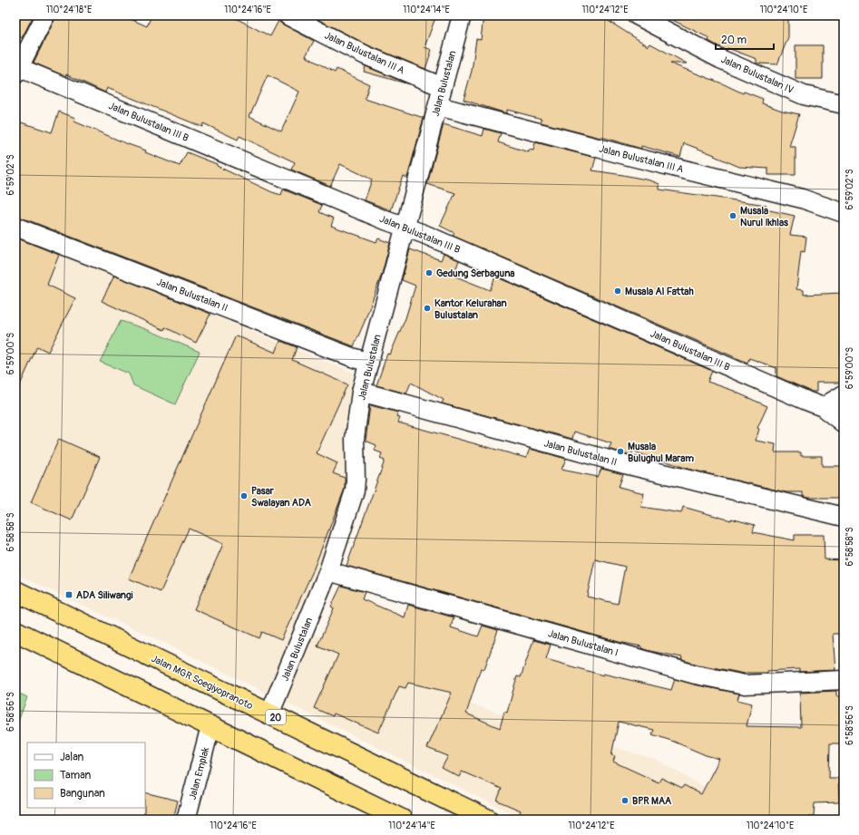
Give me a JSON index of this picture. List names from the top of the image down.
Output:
{
  "streets": {
    "highway": ["Jalan MGR Soegiyopranoto", "20"],
    "street": [
      "Jalan Bulustalan III A",
      "Jalan Bulustalan IV",
      "Jalan Bulustalan",
      "Jalan Bulustalan III B",
      "Jalan Bulustalan II",
      "Jalan Bulustalan I",
      "Jalan Emplak"
    ]
  },
  "crossings": [
    ["Jalan Bulustalan III A", "Jalan Bulustalan"],
    ["Jalan Bulustalan", "Jalan Bulustalan III B"],
    ["Jalan Bulustalan", "Jalan Bulustalan II"],
    ["Jalan Bulustalan", "Jalan Bulustalan I"],
    ["Jalan Bulustalan", "Jalan MGR Soegiyopranoto"]
  ],
  "places": {
    "other": [
      "Musala Nurul Ikhlas",
      "Gedung Serbaguna",
      "Musala Al Fattah",
      "Kantor Kelurahan Bulustalan",
      "Musala Bulughul Maram",
      "Pasar Swalayan ADA",
      "BPR MAA"
    ],
    "transit": ["ADA Siliwangi"]
  },
  "legend": ["Jalan", "Taman", "Bangunan"],
  "scale_bar": "20 m",
  "coordinates": [
    "110°24'18\"E",
    "110°24'16\"E",
    "110°24'14\"E",
    "110°24'12\"E",
    "110°24'10\"E",
    "6°59'02\"S",
    "6°59'00\"S",
    "6°58'58\"S",
    "6°58'56\"S"
  ]
}
